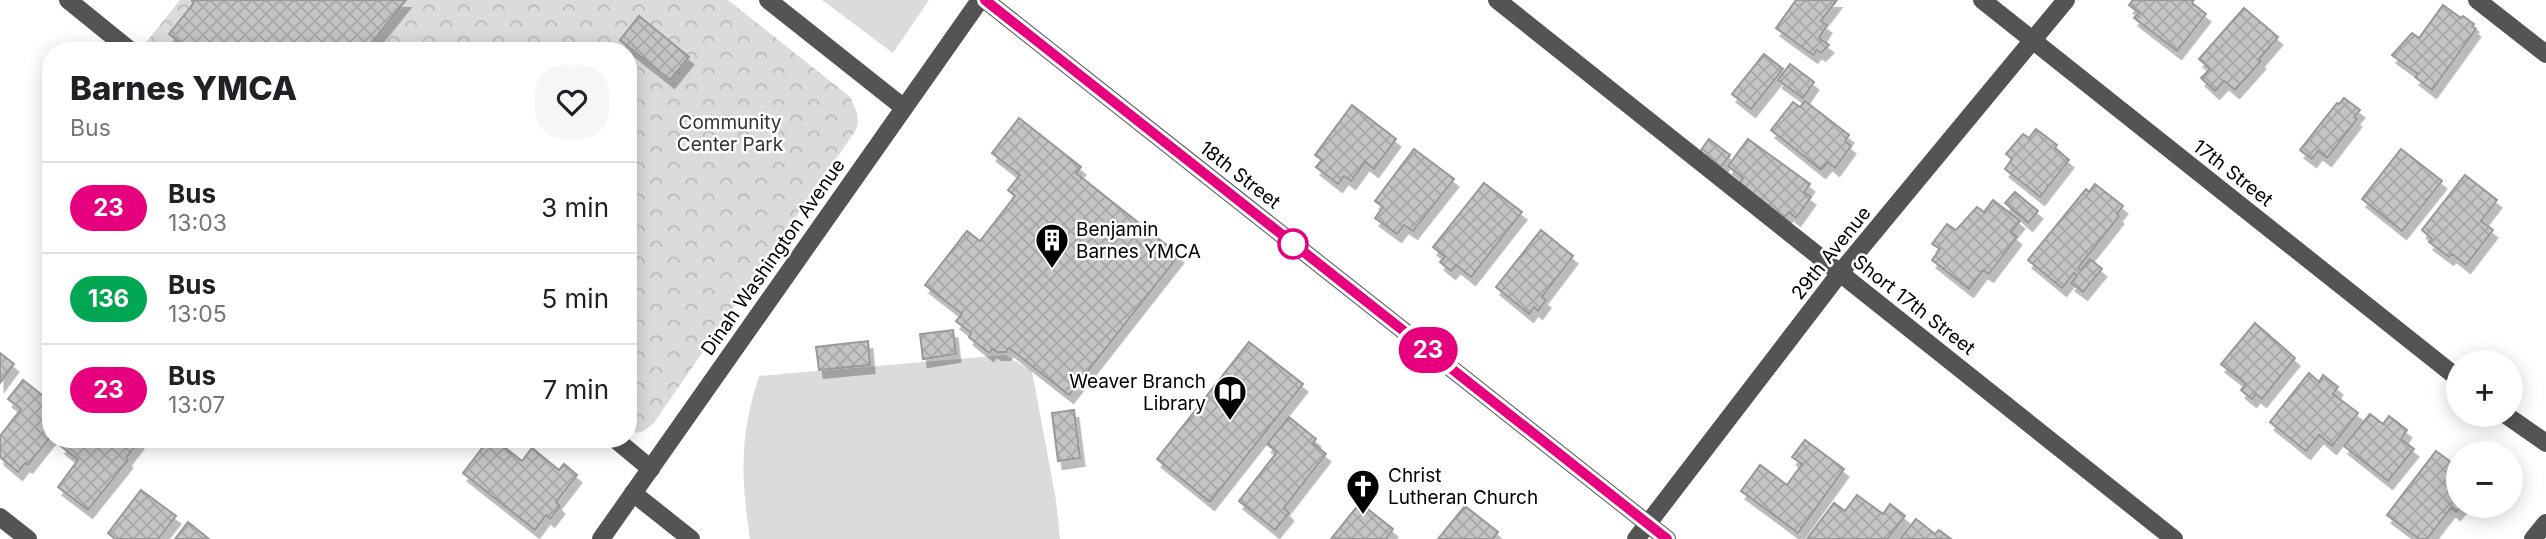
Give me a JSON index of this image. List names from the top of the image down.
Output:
{
  "streets": {
    "street": [
      "17th Street",
      "18th Street",
      "29th Avenue",
      "Dinah Washington Avenue",
      "Short 17th Street"
    ]
  },
  "crossings": [
    ["17th Street", "29th Avenue"],
    ["18th Street", "29th Avenue"],
    ["29th Avenue", "Short 17th Street"]
  ],
  "parks": ["Community Center Park"],
  "places": {
    "building": ["Benjamin Barnes YMCA"],
    "library": ["Weaver Branch Library"],
    "church": ["Christ Lutheran Church"]
  },
  "lines": ["bus line 23"],
  "page": {
    "on_map": "23",
    "heading": ["Barnes YMCA", "Bus"],
    "list": [
      {
        "mark": "23",
        "name": "Bus",
        "note": "13:03",
        "value": "3 min"
      },
      {
        "mark": "136",
        "name": "Bus",
        "note": "13:05",
        "value": "5 min"
      },
      {
        "mark": "23",
        "name": "Bus",
        "note": "13:07",
        "value": "7 min"
      }
    ],
    "map_buttons": ["+", "−"]
  }
}
